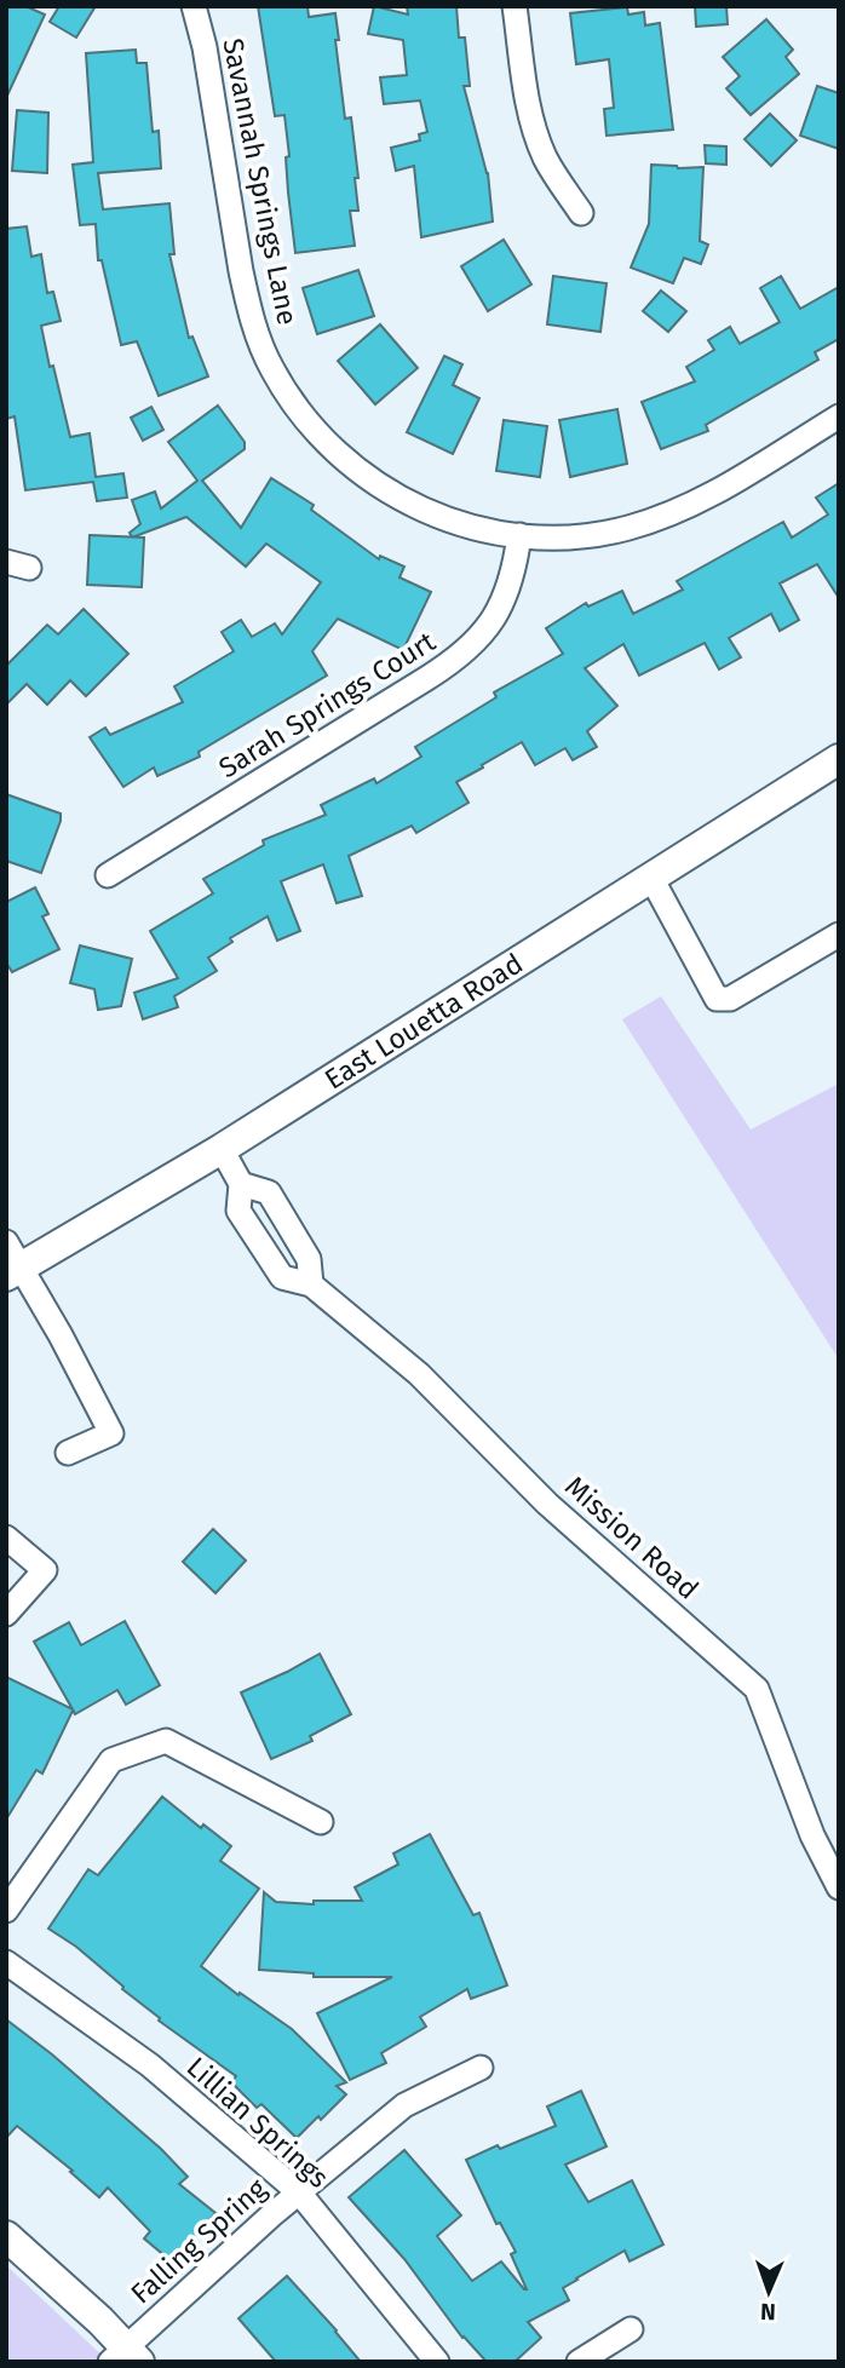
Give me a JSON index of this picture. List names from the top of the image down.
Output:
{
  "streets": {
    "main road": ["East Louetta Road"],
    "street": [
      "Savannah Springs Lane",
      "Sarah Springs Court",
      "Mission Road",
      "Lillian Springs",
      "Falling Spring"
    ]
  },
  "crossings": [
    ["Savannah Springs Lane", "Sarah Springs Court"],
    ["East Louetta Road", "Mission Road"],
    ["Lillian Springs", "Falling Spring"]
  ],
  "north": "bottom"
}
